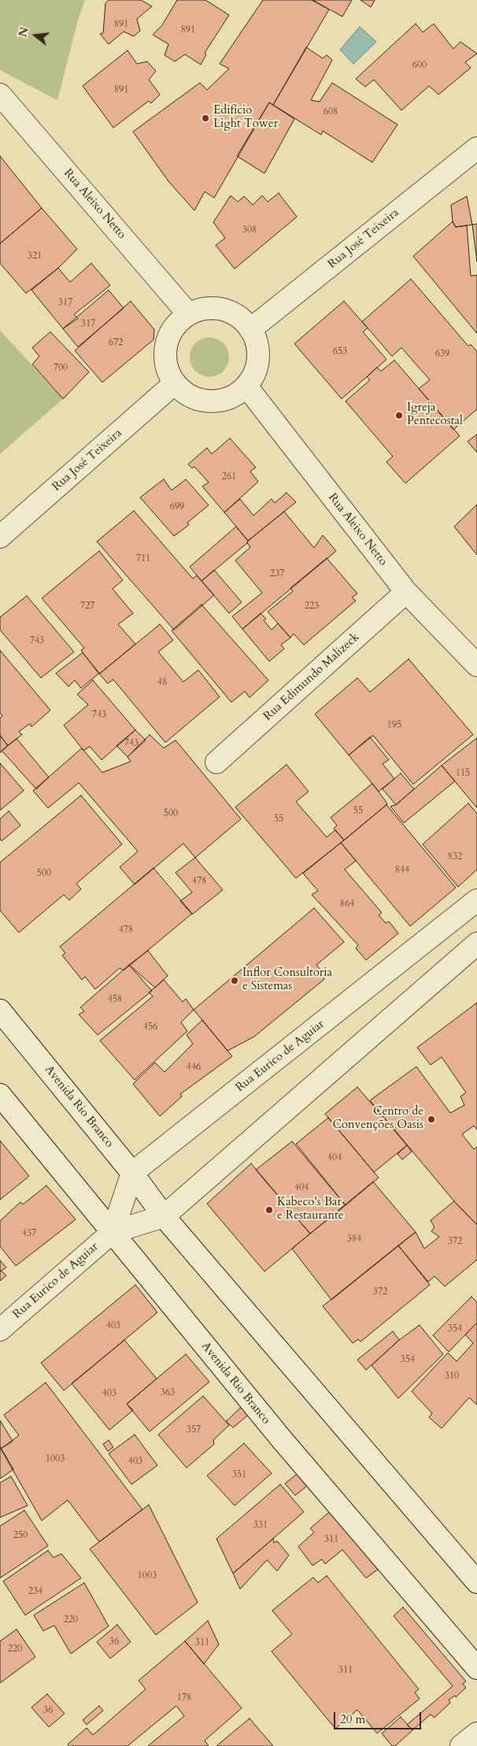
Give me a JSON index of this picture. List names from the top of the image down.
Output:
{
  "streets": {
    "street": [
      "Rua Aleixo Netto",
      "Rua José Teixeira",
      "Rua Edimundo Malizeck",
      "Rua Eurico de Aguiar",
      "Avenida Rio Branco"
    ]
  },
  "crossings": [
    ["Rua Aleixo Netto", "Rua José Teixeira"],
    ["Rua Aleixo Netto", "Rua Edimundo Malizeck"],
    ["Rua Eurico de Aguiar", "Avenida Rio Branco"]
  ],
  "places": [
    "Edifício Light Tower",
    "Igreja Pentecostal",
    "Inflor Consultoria e Sistemas",
    "Centro de Convenções Oasis",
    "Kabeco's Bar e Restaurante"
  ],
  "house_numbers": [
    "891",
    "891",
    "600",
    "891",
    "608",
    "308",
    "321",
    "317",
    "317",
    "672",
    "653",
    "639",
    "700",
    "261",
    "699",
    "711",
    "237",
    "727",
    "223",
    "743",
    "48",
    "743",
    "195",
    "743",
    "115",
    "55",
    "500",
    "55",
    "832",
    "844",
    "500",
    "478",
    "864",
    "478",
    "458",
    "456",
    "446",
    "404",
    "404",
    "437",
    "384",
    "372",
    "372",
    "403",
    "354",
    "354",
    "310",
    "363",
    "403",
    "357",
    "1003",
    "403",
    "351",
    "331",
    "250",
    "311",
    "1003",
    "234",
    "220",
    "36",
    "311",
    "220",
    "311",
    "178",
    "36"
  ],
  "scale_bar": "20 m",
  "north": "left"
}
